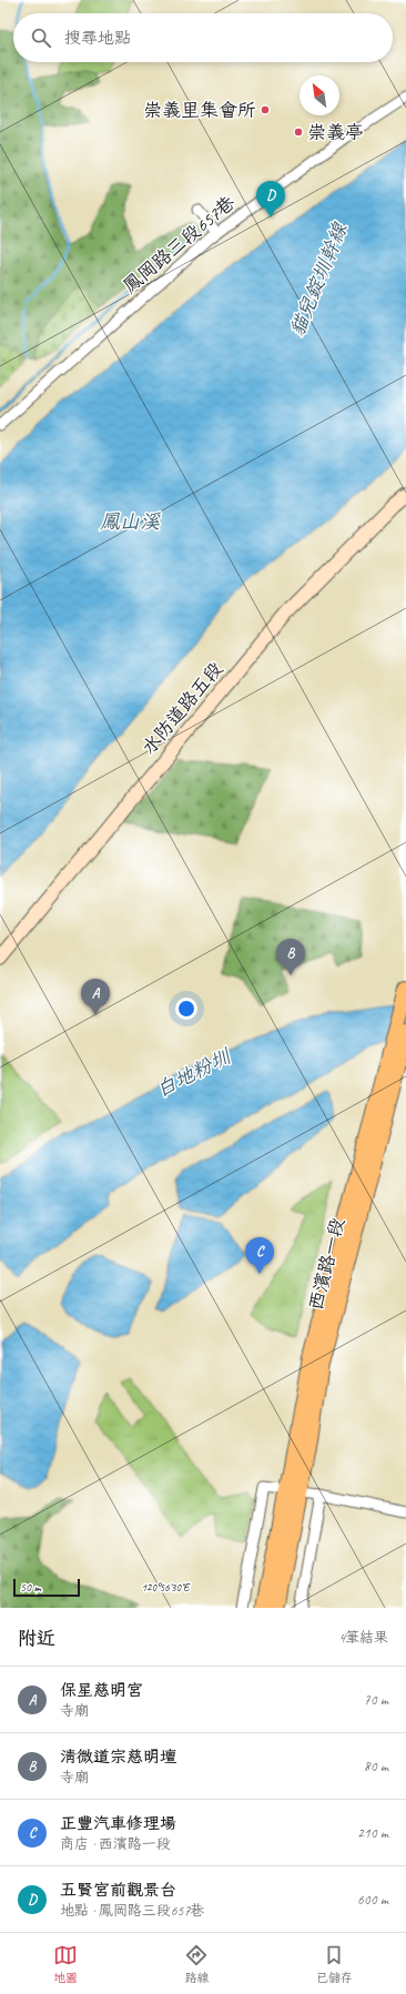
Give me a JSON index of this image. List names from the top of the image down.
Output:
{
  "streets": {
    "main road": ["西濱路一段"],
    "street": ["鳳岡路三段657巷", "水防道路五段"]
  },
  "water": ["貓兒錠圳幹線", "鳳山溪", "白地粉圳"],
  "places": ["崇義里集會所", "崇義亭"],
  "scale_bar": "50 m",
  "north": "top left",
  "page": {
    "search": "搜尋地點",
    "pins": [
      "D",
      "B",
      "A",
      "C"
    ],
    "scale": "50 m",
    "heading": ["附近", "4筆結果"],
    "list": [
      {
        "mark": "A",
        "name": "保星慈明宮",
        "note": "寺廟",
        "value": "70 m"
      },
      {
        "mark": "B",
        "name": "清微道宗慈明壇",
        "note": "寺廟",
        "value": "80 m"
      },
      {
        "mark": "C",
        "name": "正豐汽車修理場",
        "note": "商店 · 西濱路一段",
        "value": "210 m"
      },
      {
        "mark": "D",
        "name": "五賢宮前觀景台",
        "note": "地點 · 鳳岡路三段657巷",
        "value": "600 m"
      }
    ],
    "nav": ["地圖", "路線", "已儲存"]
  },
  "coordinates": ["120°56'30\"E"]
}
